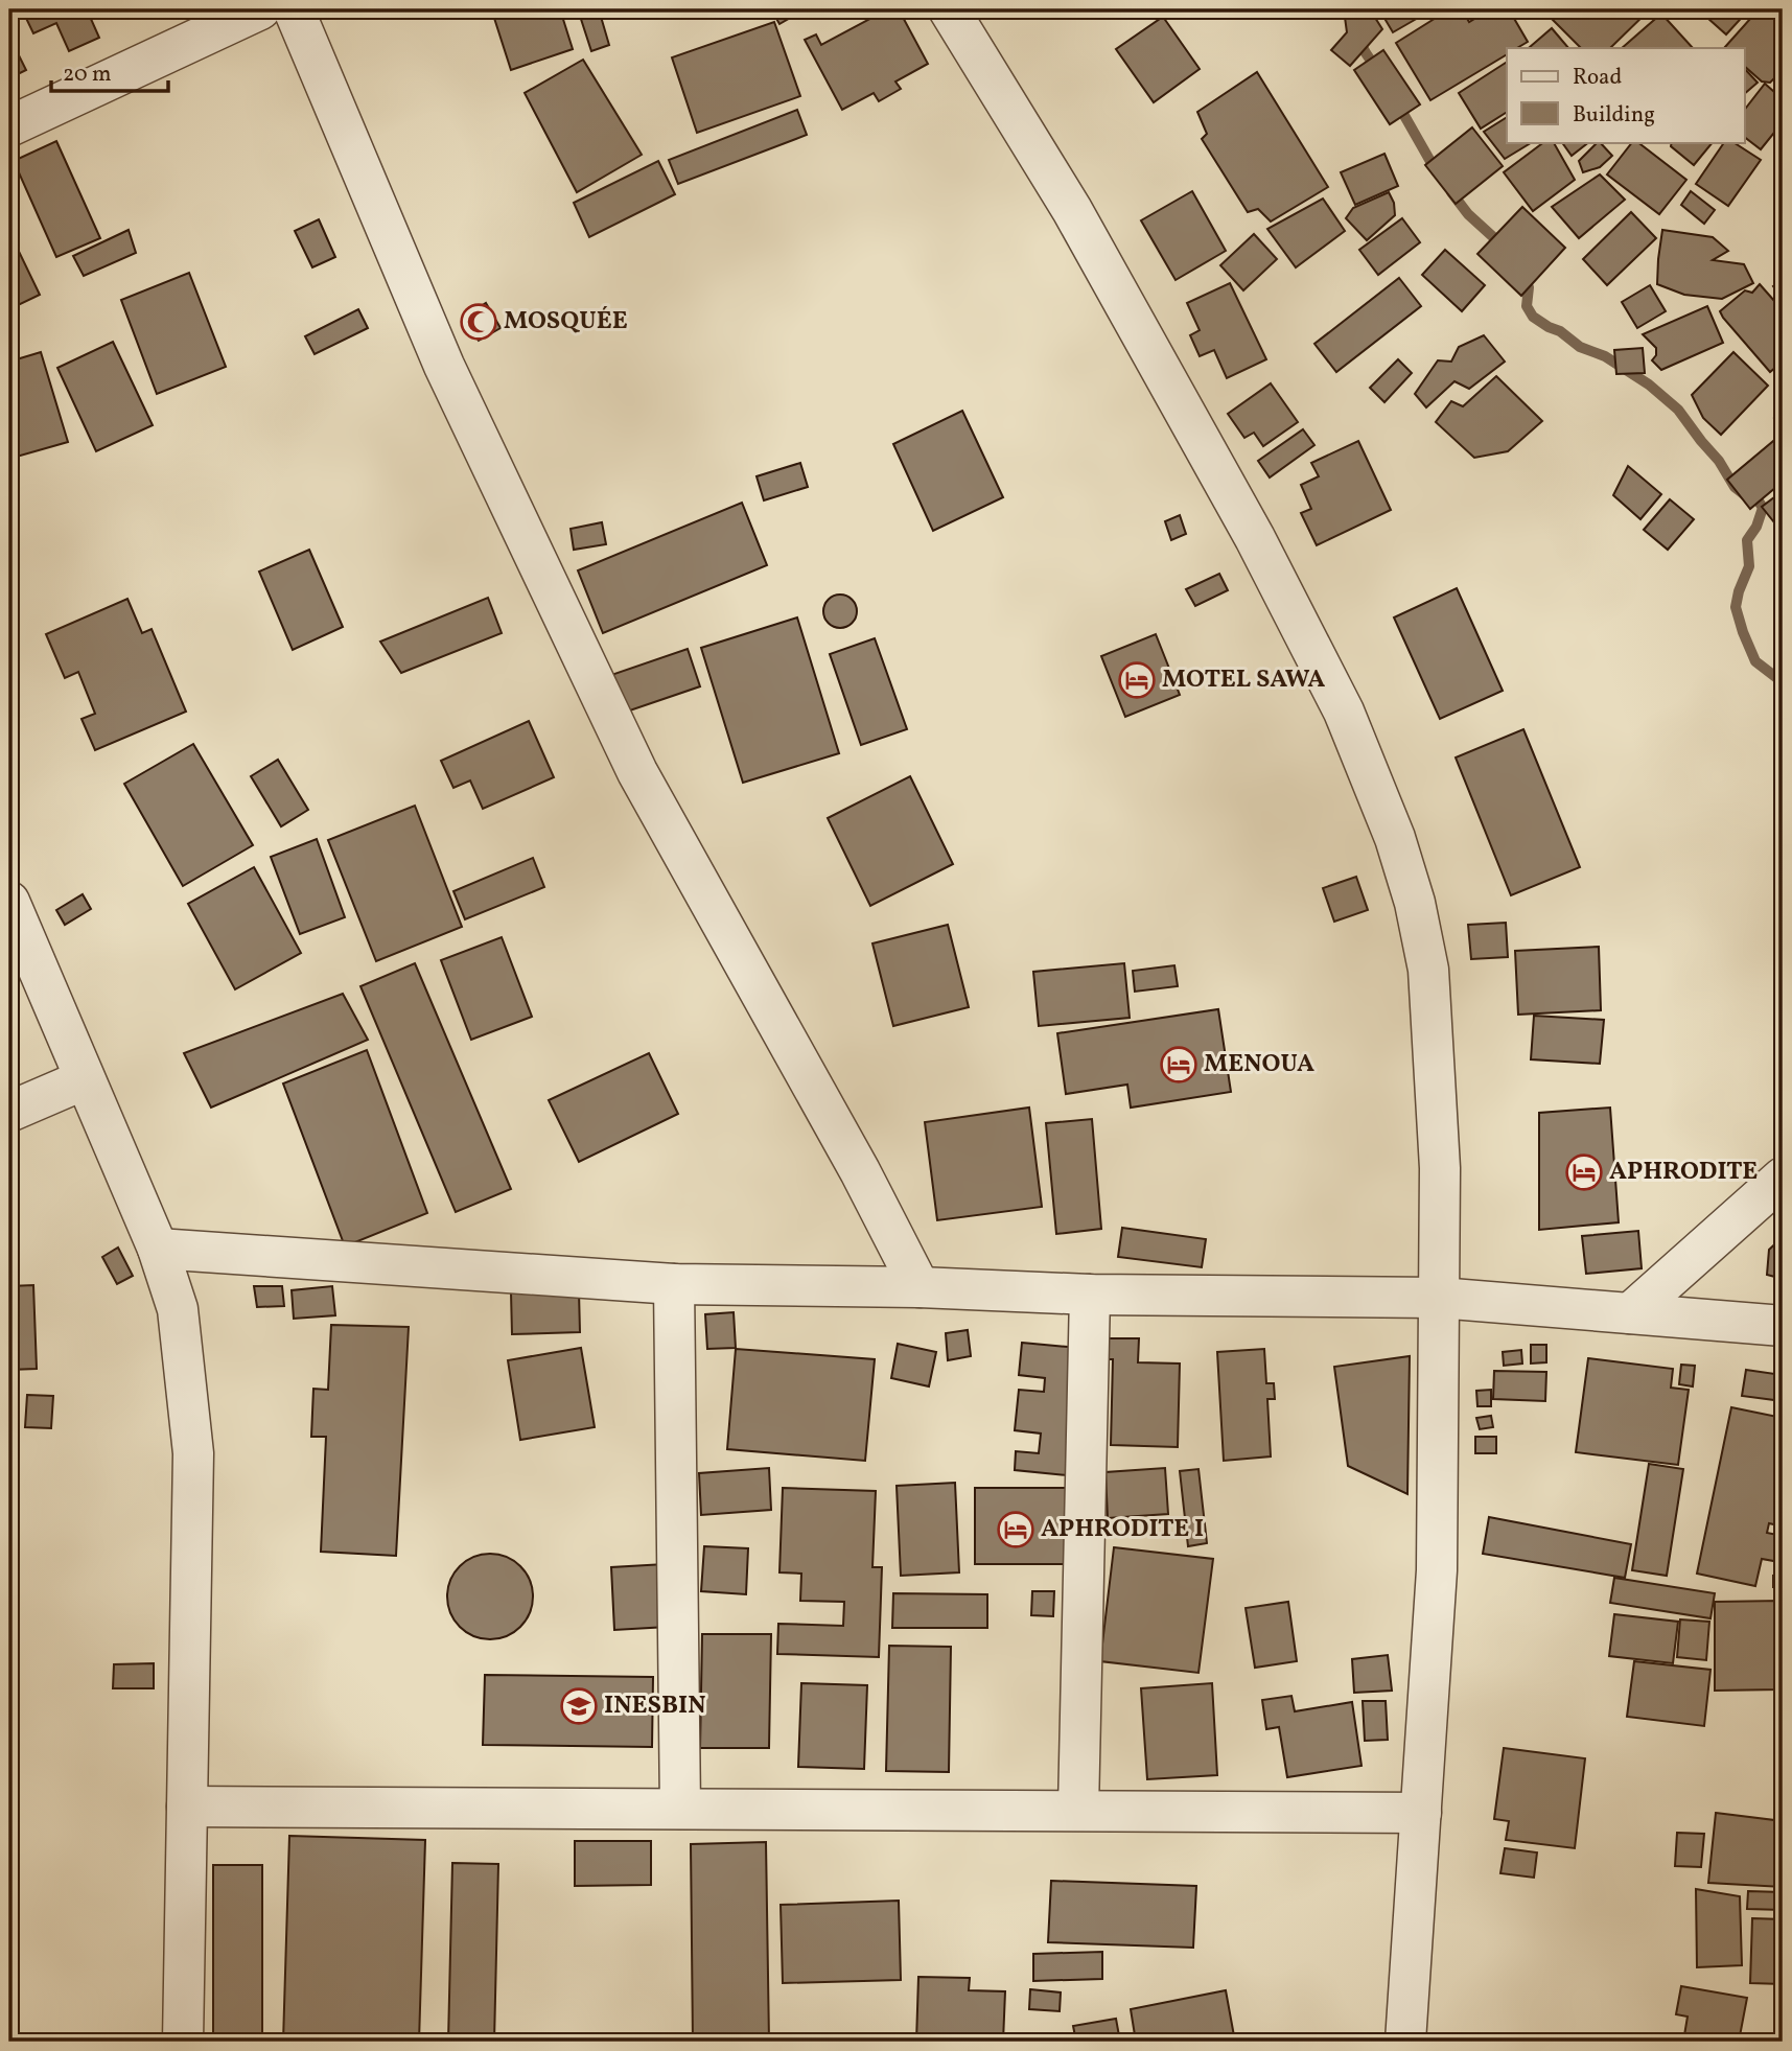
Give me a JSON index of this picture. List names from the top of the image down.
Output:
{
  "places": {
    "mosque": ["MOSQUÉE"],
    "hotel": [
      "MOTEL SAWA",
      "MENOUA",
      "APHRODITE",
      "APHRODITE I"
    ],
    "school or university": ["INESBIN"]
  },
  "legend": ["Road", "Building"],
  "scale_bar": "20 m"
}
